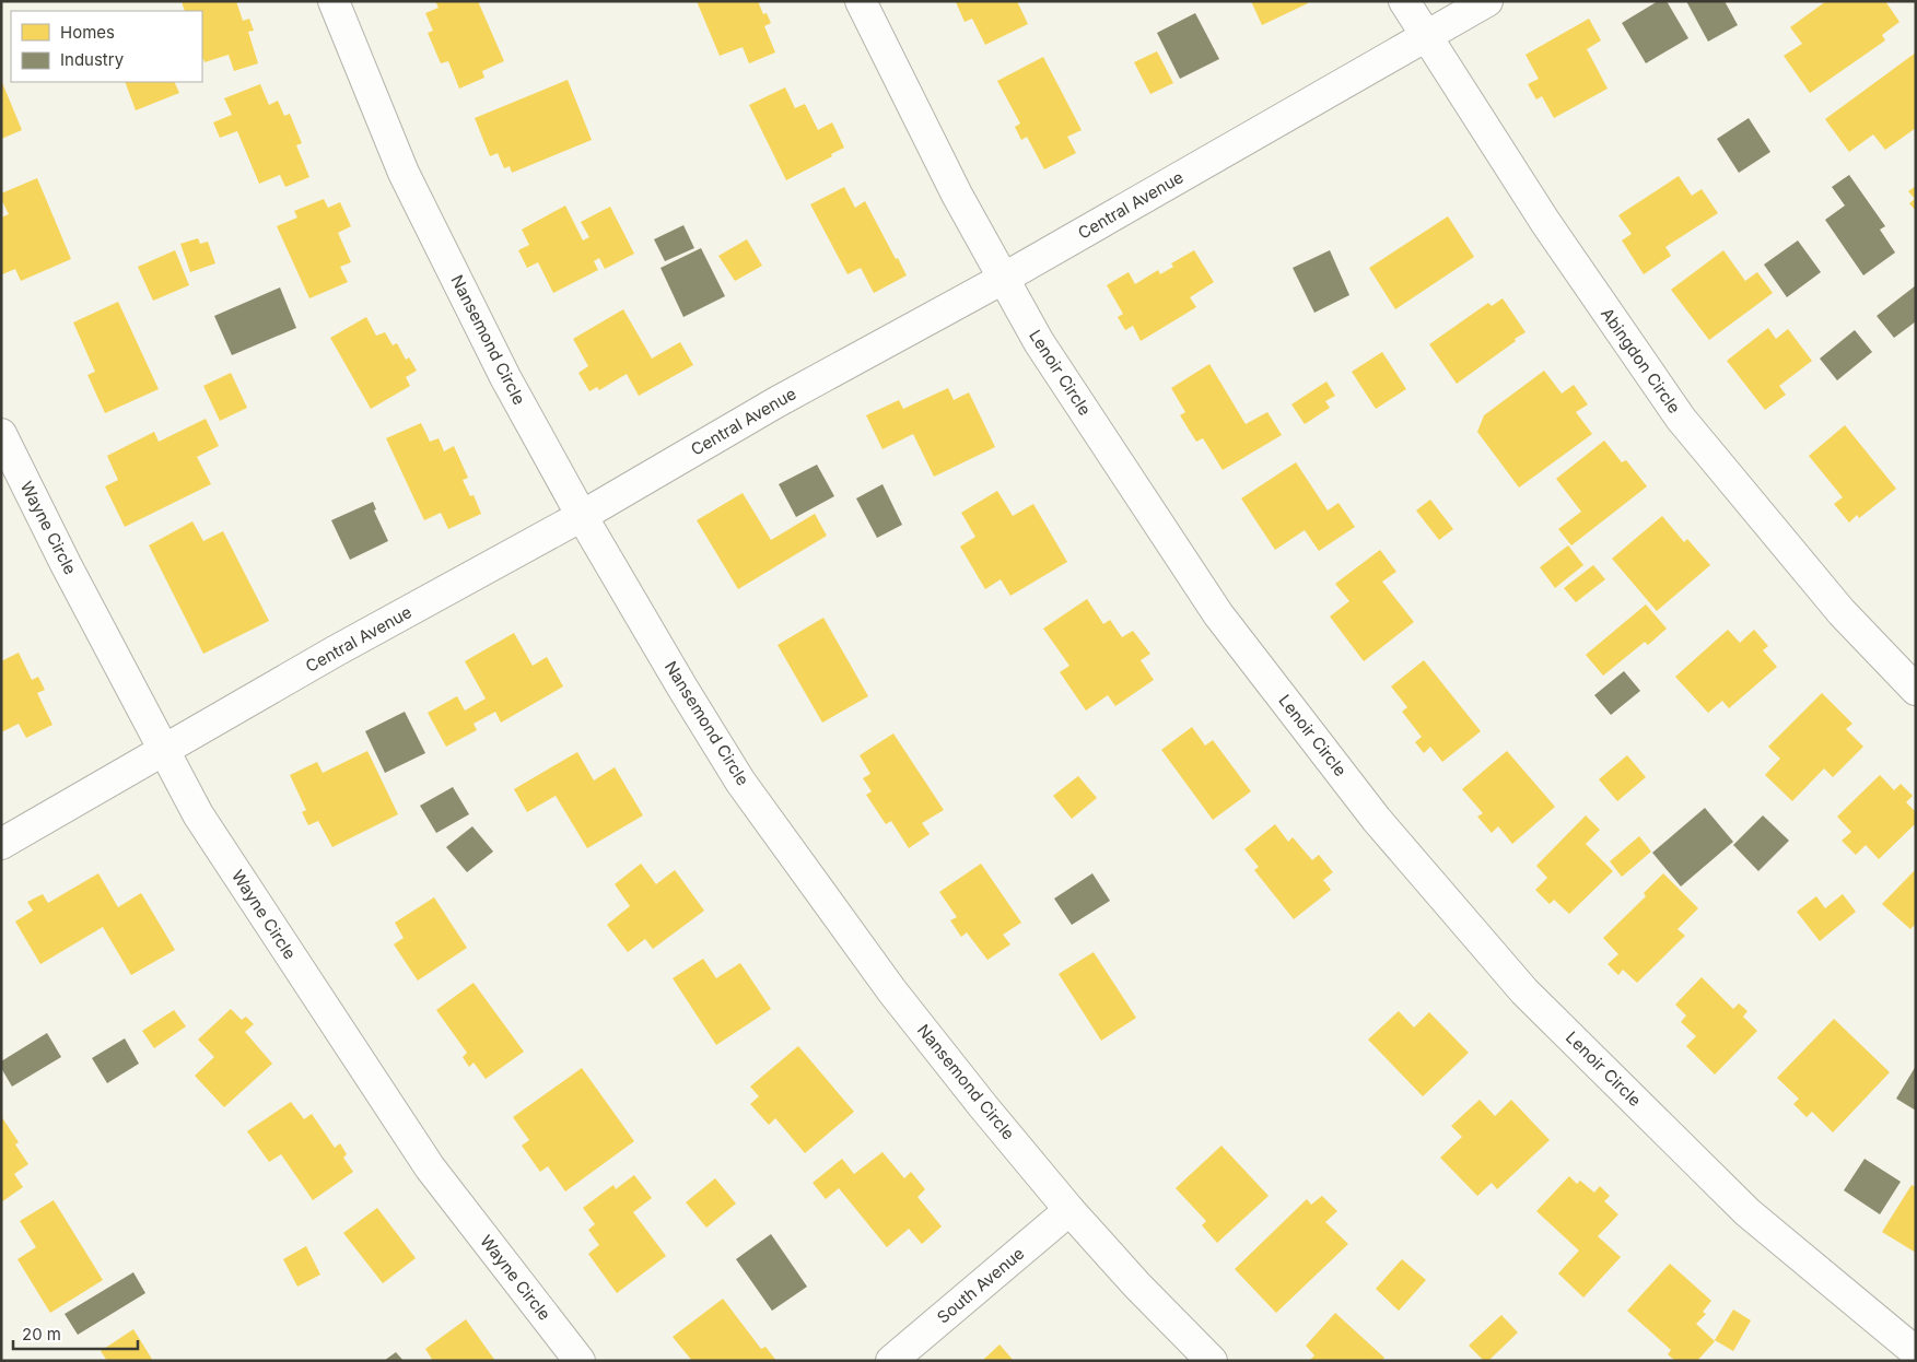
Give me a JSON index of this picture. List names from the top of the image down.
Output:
{
  "streets": {
    "street": [
      "Central Avenue",
      "Nansemond Circle",
      "Abingdon Circle",
      "Lenoir Circle",
      "Wayne Circle",
      "South Avenue"
    ]
  },
  "crossings": [
    ["Central Avenue", "Nansemond Circle"],
    ["Central Avenue", "Abingdon Circle"],
    ["Central Avenue", "Lenoir Circle"],
    ["Central Avenue", "Wayne Circle"],
    ["Nansemond Circle", "South Avenue"]
  ],
  "legend": ["Homes", "Industry"],
  "scale_bar": "20 m"
}
